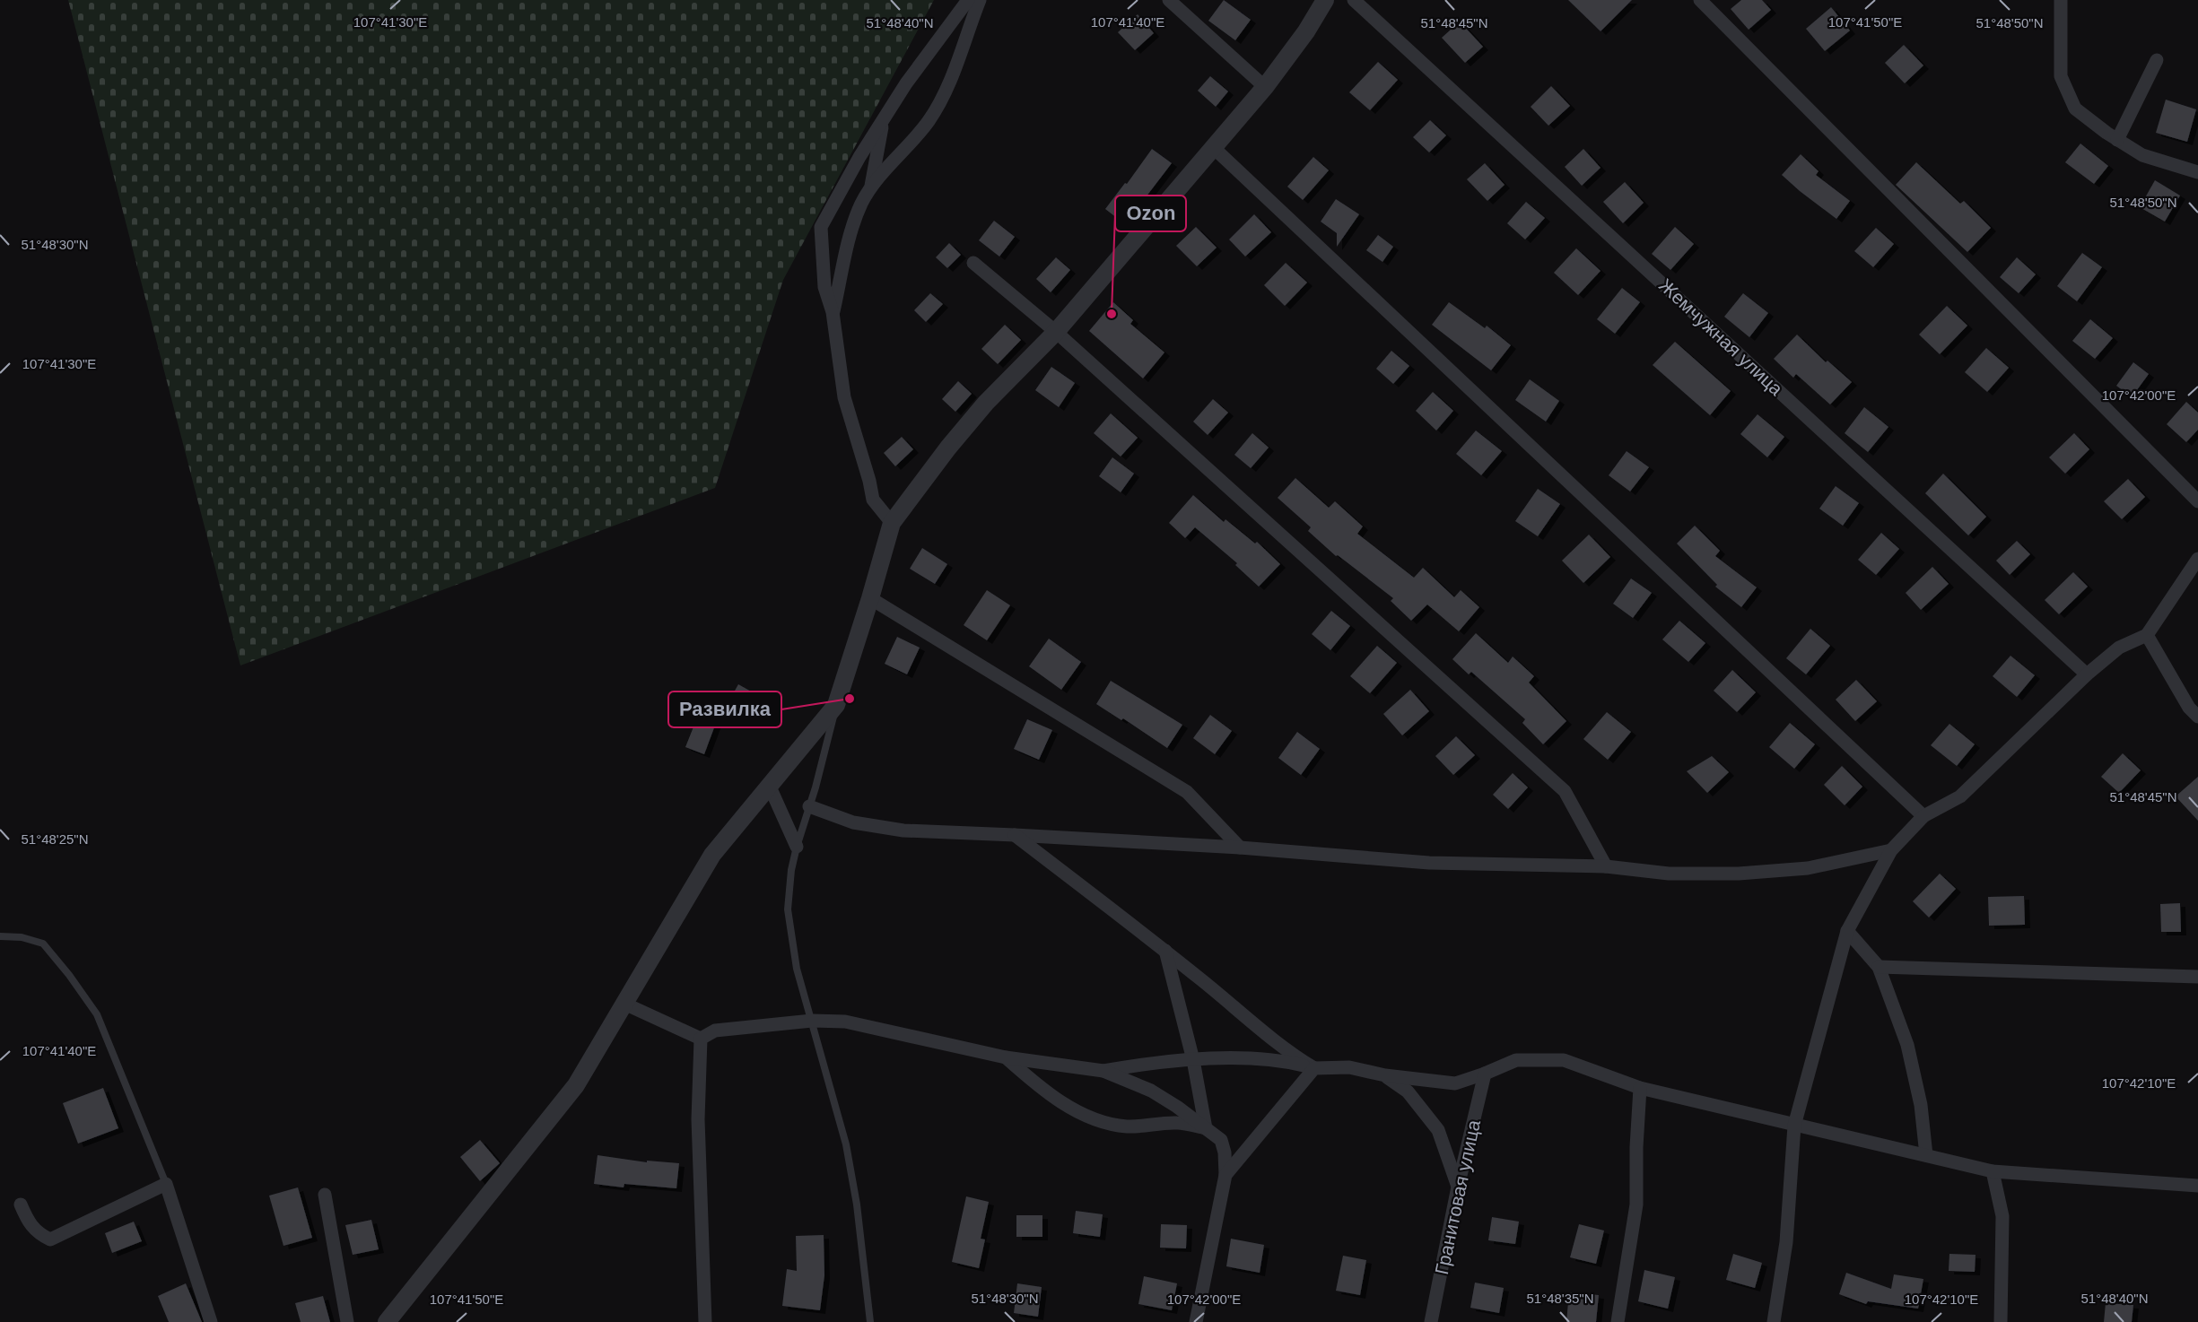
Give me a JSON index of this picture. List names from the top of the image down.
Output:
{
  "streets": {
    "street": ["Жемчужная улица", "Гранитовая улица"]
  },
  "places": ["Ozon", "Развилка"],
  "coordinates": [
    "107°41'30\"E",
    "107°41'40\"E",
    "107°41'50\"E",
    "51°48'40\"N",
    "51°48'45\"N",
    "51°48'50\"N",
    "51°48'30\"N",
    "107°42'00\"E",
    "51°48'25\"N",
    "107°42'10\"E",
    "51°48'35\"N"
  ]
}
